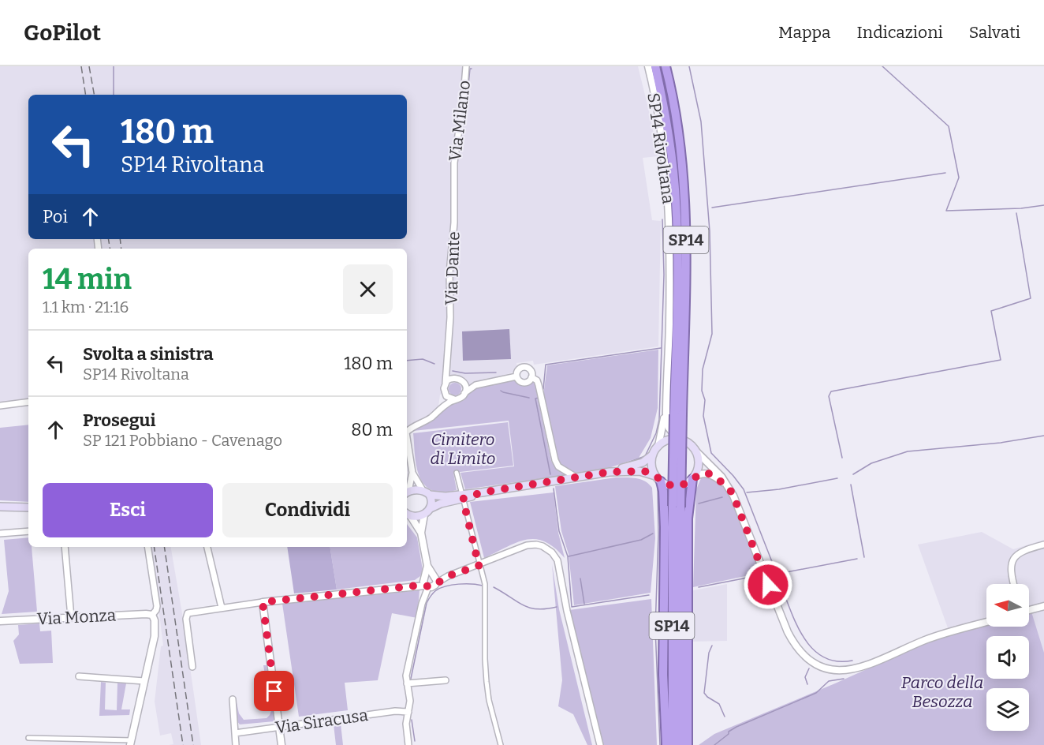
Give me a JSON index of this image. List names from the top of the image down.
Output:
{
  "streets": {
    "highway": ["SP14"],
    "main road": ["SP14 Rivoltana"],
    "street": [
      "Via Milano",
      "Via Dante",
      "Via Monza",
      "Via Siracusa"
    ]
  },
  "crossings": [
    ["Via Milano", "Via Dante"],
    ["SP14 Rivoltana", "SP14"]
  ],
  "parks": ["Cimitero di Limito", "Parco della Besozza"],
  "north": "left",
  "page": {
    "header": "GoPilot",
    "nav": ["Mappa", "Indicazioni", "Salvati"],
    "turn": ["180 m", "SP14 Rivoltana"],
    "then": "Poi",
    "heading": ["14 min", "1.1 km · 21:16"],
    "list": [
      {
        "name": "Svolta a sinistra",
        "note": "SP14 Rivoltana",
        "value": "180 m"
      },
      {
        "name": "Prosegui",
        "note": "SP 121 Pobbiano - Cavenago",
        "value": "80 m"
      }
    ],
    "buttons": ["Esci", "Condividi"]
  }
}
